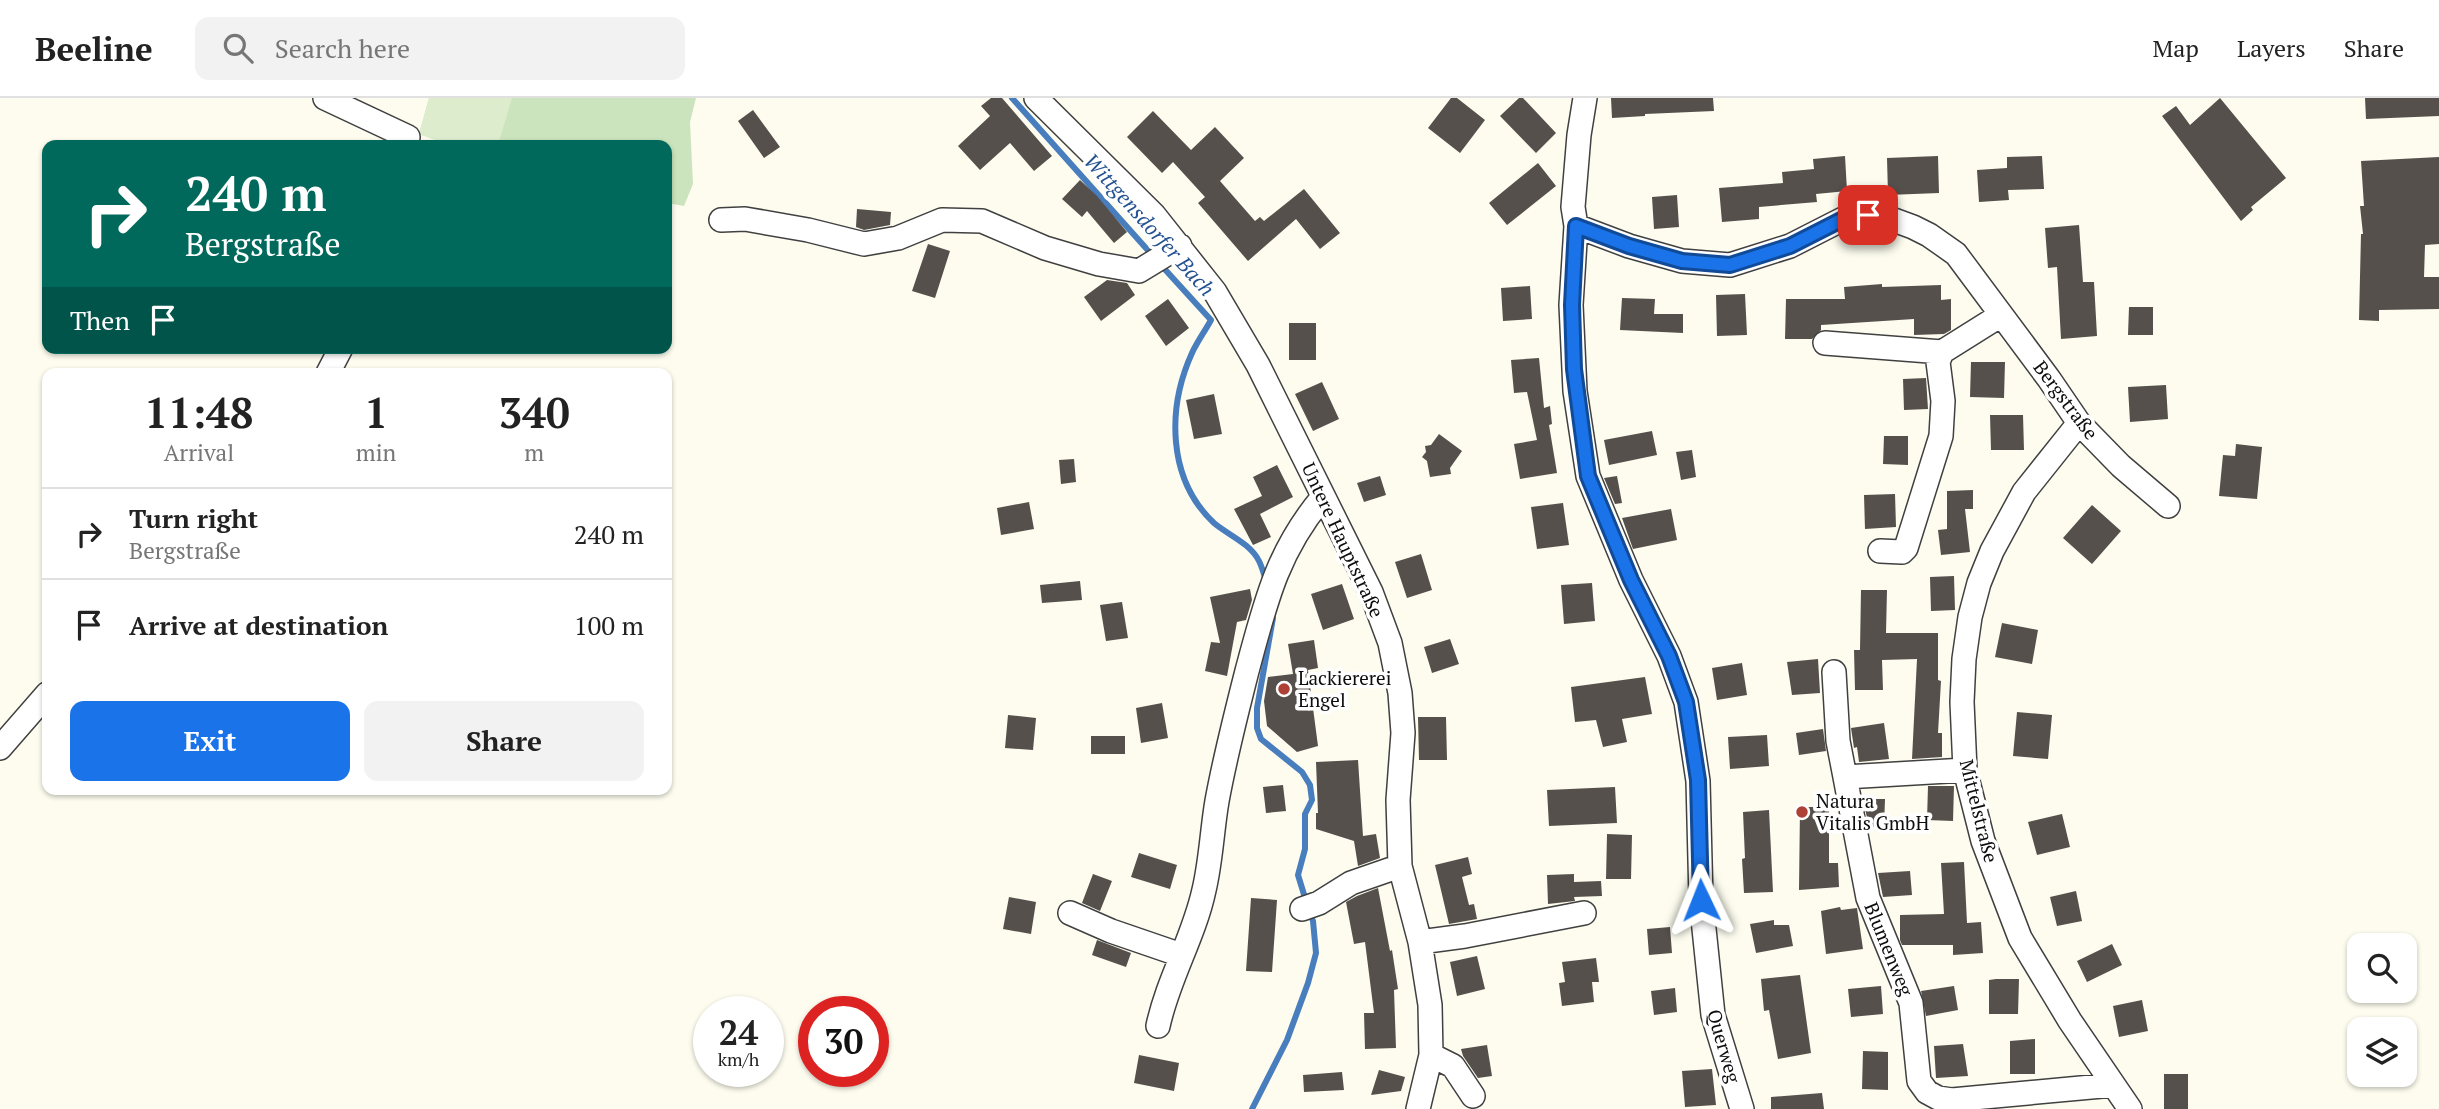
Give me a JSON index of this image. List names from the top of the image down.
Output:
{
  "streets": {
    "street": [
      "Bergstraße",
      "Untere Hauptstraße",
      "Mittelstraße",
      "Blumenweg",
      "Querweg"
    ]
  },
  "crossings": [
    ["Bergstraße", "Mittelstraße"],
    ["Bergstraße", "Querweg"],
    ["Mittelstraße", "Blumenweg"]
  ],
  "water": ["Wittgensdorfer Bach"],
  "places": ["Lackiererei Engel", "Natura Vitalis GmbH"],
  "page": {
    "header": "Beeline",
    "search": "Search here",
    "nav": ["Map", "Layers", "Share"],
    "turn": ["240 m", "Bergstraße"],
    "then": "Then",
    "eta": [
      "11:48",
      "Arrival",
      "1",
      "min",
      "340",
      "m"
    ],
    "list": [
      {
        "name": "Turn right",
        "note": "Bergstraße",
        "value": "240 m"
      },
      {
        "name": "Arrive at destination",
        "value": "100 m"
      }
    ],
    "buttons": ["Exit", "Share"],
    "speed": "24 km/h",
    "limit": "30"
  }
}
